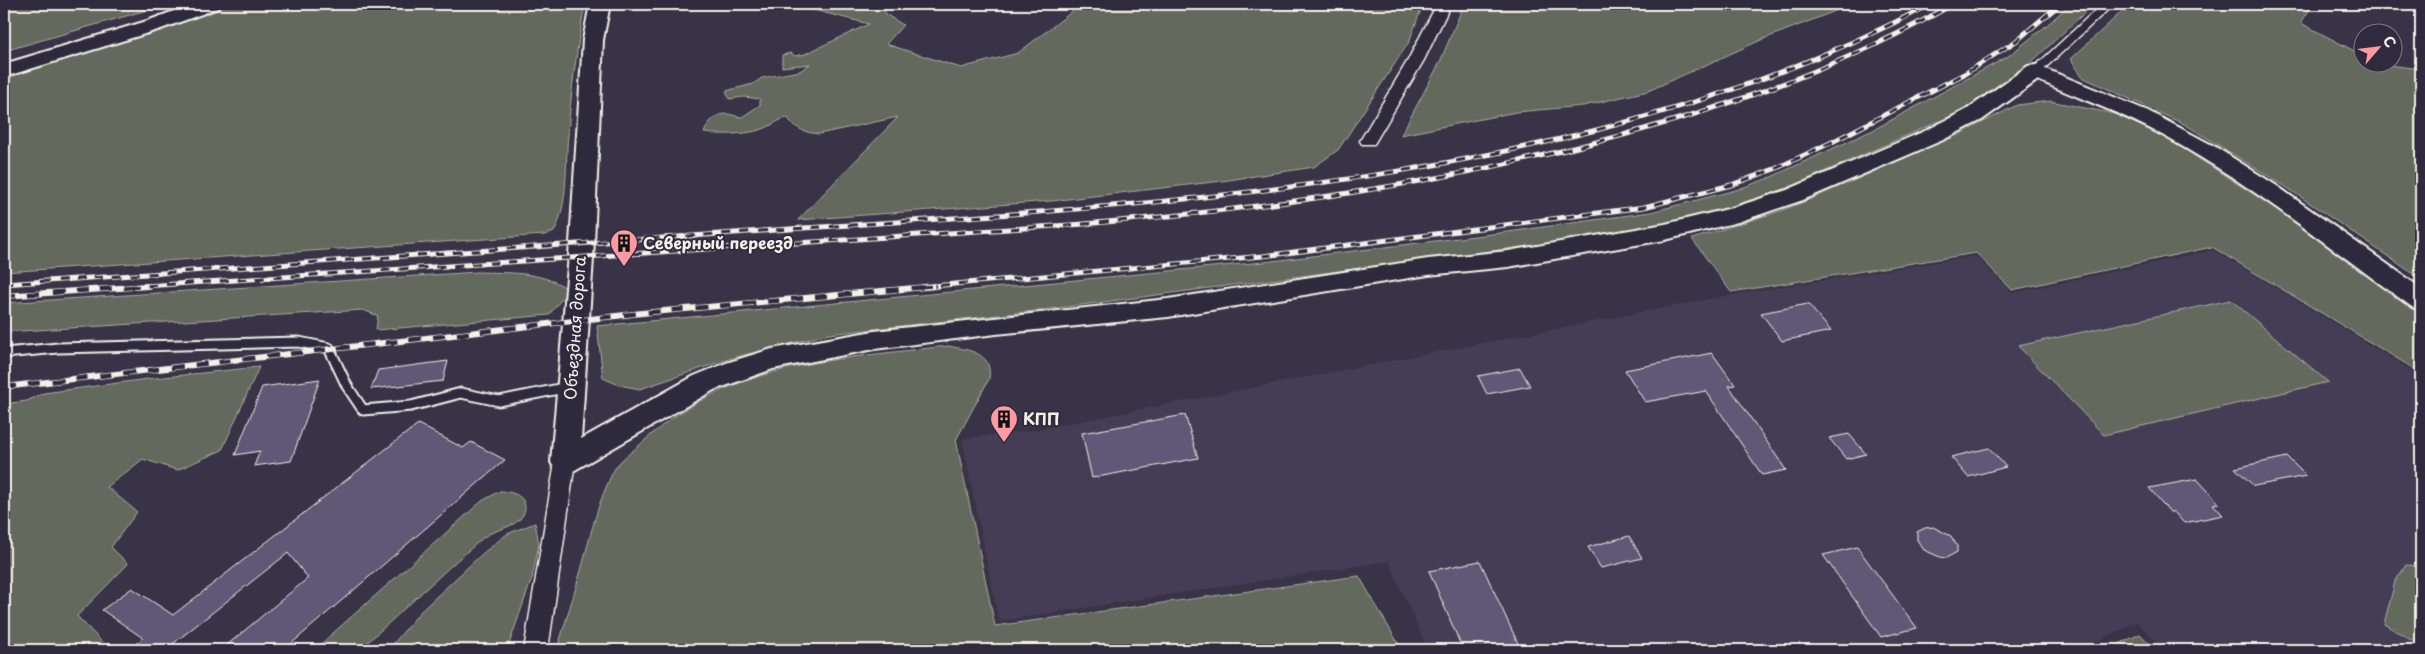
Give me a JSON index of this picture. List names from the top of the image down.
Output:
{
  "streets": {
    "street": ["Объездная дорога"]
  },
  "places": {
    "building": ["Северный переезд", "КПП"]
  },
  "north": "top right"
}
